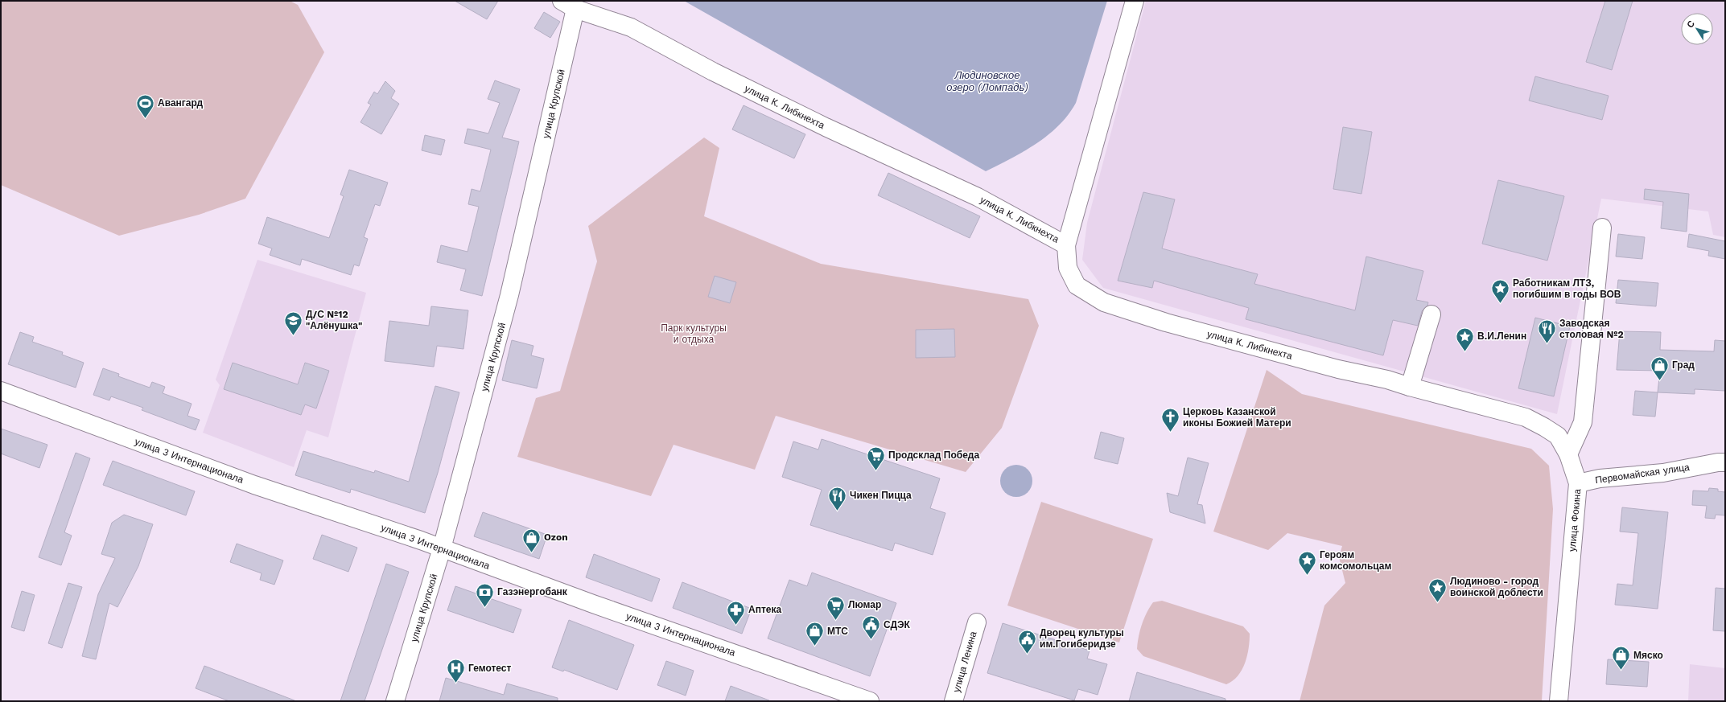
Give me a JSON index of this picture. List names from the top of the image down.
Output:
{
  "streets": {
    "street": [
      "улица Крупской",
      "улица К. Либкнехта",
      "улица 3 Интернационала",
      "Первомайская улица",
      "улица Фокина",
      "улица Ленина"
    ]
  },
  "crossings": [
    ["улица Крупской", "улица К. Либкнехта"],
    ["улица Крупской", "улица 3 Интернационала"],
    ["улица К. Либкнехта", "улица Фокина"],
    ["Первомайская улица", "улица Фокина"]
  ],
  "water": ["Людиновское озеро (Ломпадь)"],
  "parks": ["Парк культуры и отдыха"],
  "places": {
    "sports": ["Авангард"],
    "place": [
      "Работникам ЛТЗ, погибшим в годы ВОВ",
      "В.И.Ленин",
      "Героям комсомольцам",
      "Людиново - город воинской доблести"
    ],
    "school or university": ["Д/С №12 \"Алёнушка\""],
    "restaurant": ["Заводская столовая №2", "Чикен Пицца"],
    "shop": [
      "Град",
      "Ozon",
      "МТС",
      "Мяско"
    ],
    "church": ["Церковь Казанской иконы Божией Матери"],
    "supermarket": ["Продсклад Победа", "Люмар"],
    "bank": ["Газэнергобанк"],
    "pharmacy": ["Аптека"],
    "public building": ["СДЭК", "Дворец культуры им.Гогиберидзе"],
    "hospital": ["Гемотест"]
  },
  "north": "top left"
}
